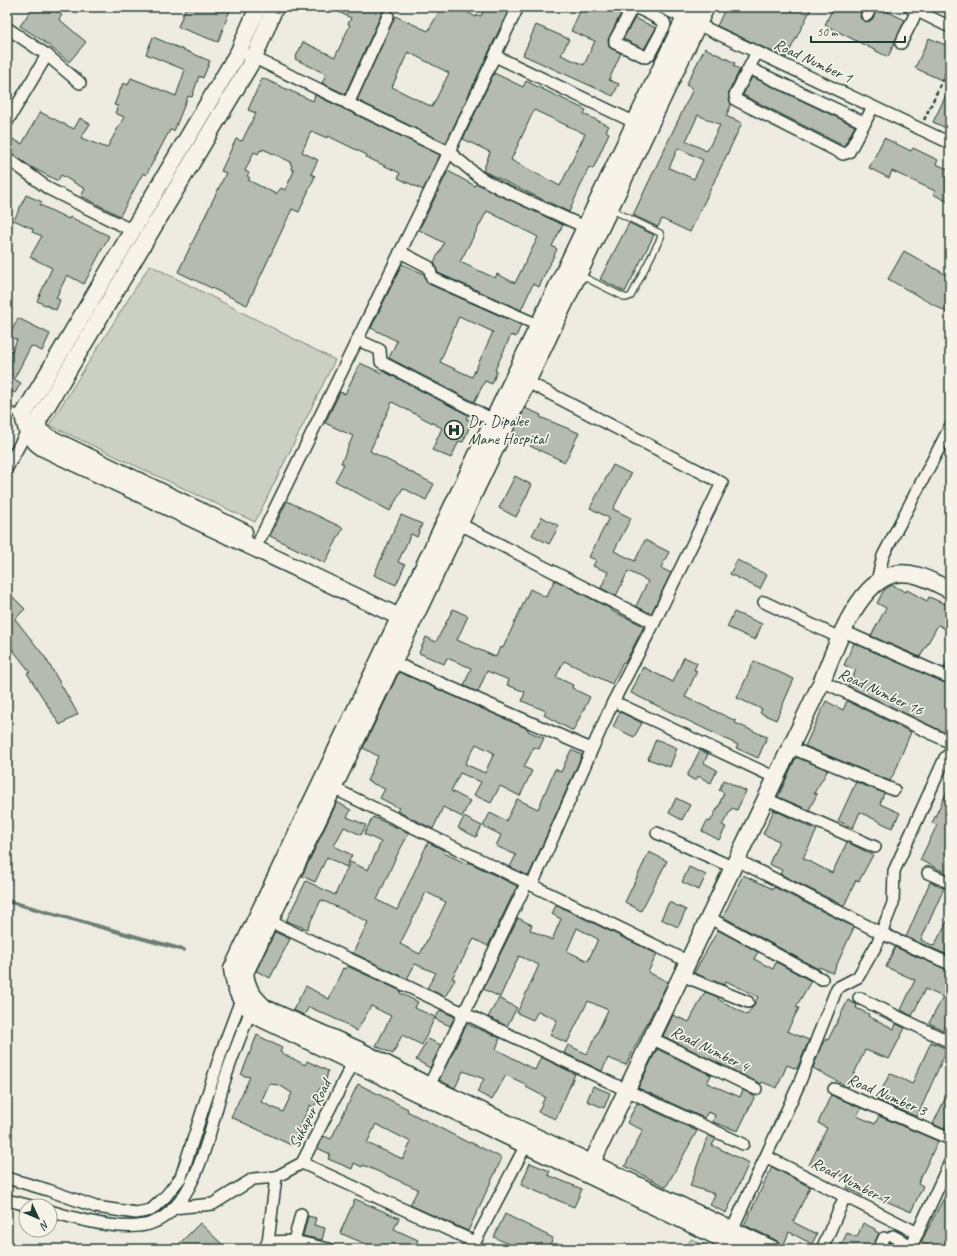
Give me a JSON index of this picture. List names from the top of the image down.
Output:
{
  "streets": {
    "street": [
      "Road Number 1",
      "Road Number 16",
      "Road Number 4",
      "Road Number 3",
      "Sukapur Road"
    ]
  },
  "places": {
    "hospital": ["Dr. Dipalee Mane Hospital"]
  },
  "scale_bar": "50 m",
  "north": "bottom right"
}
